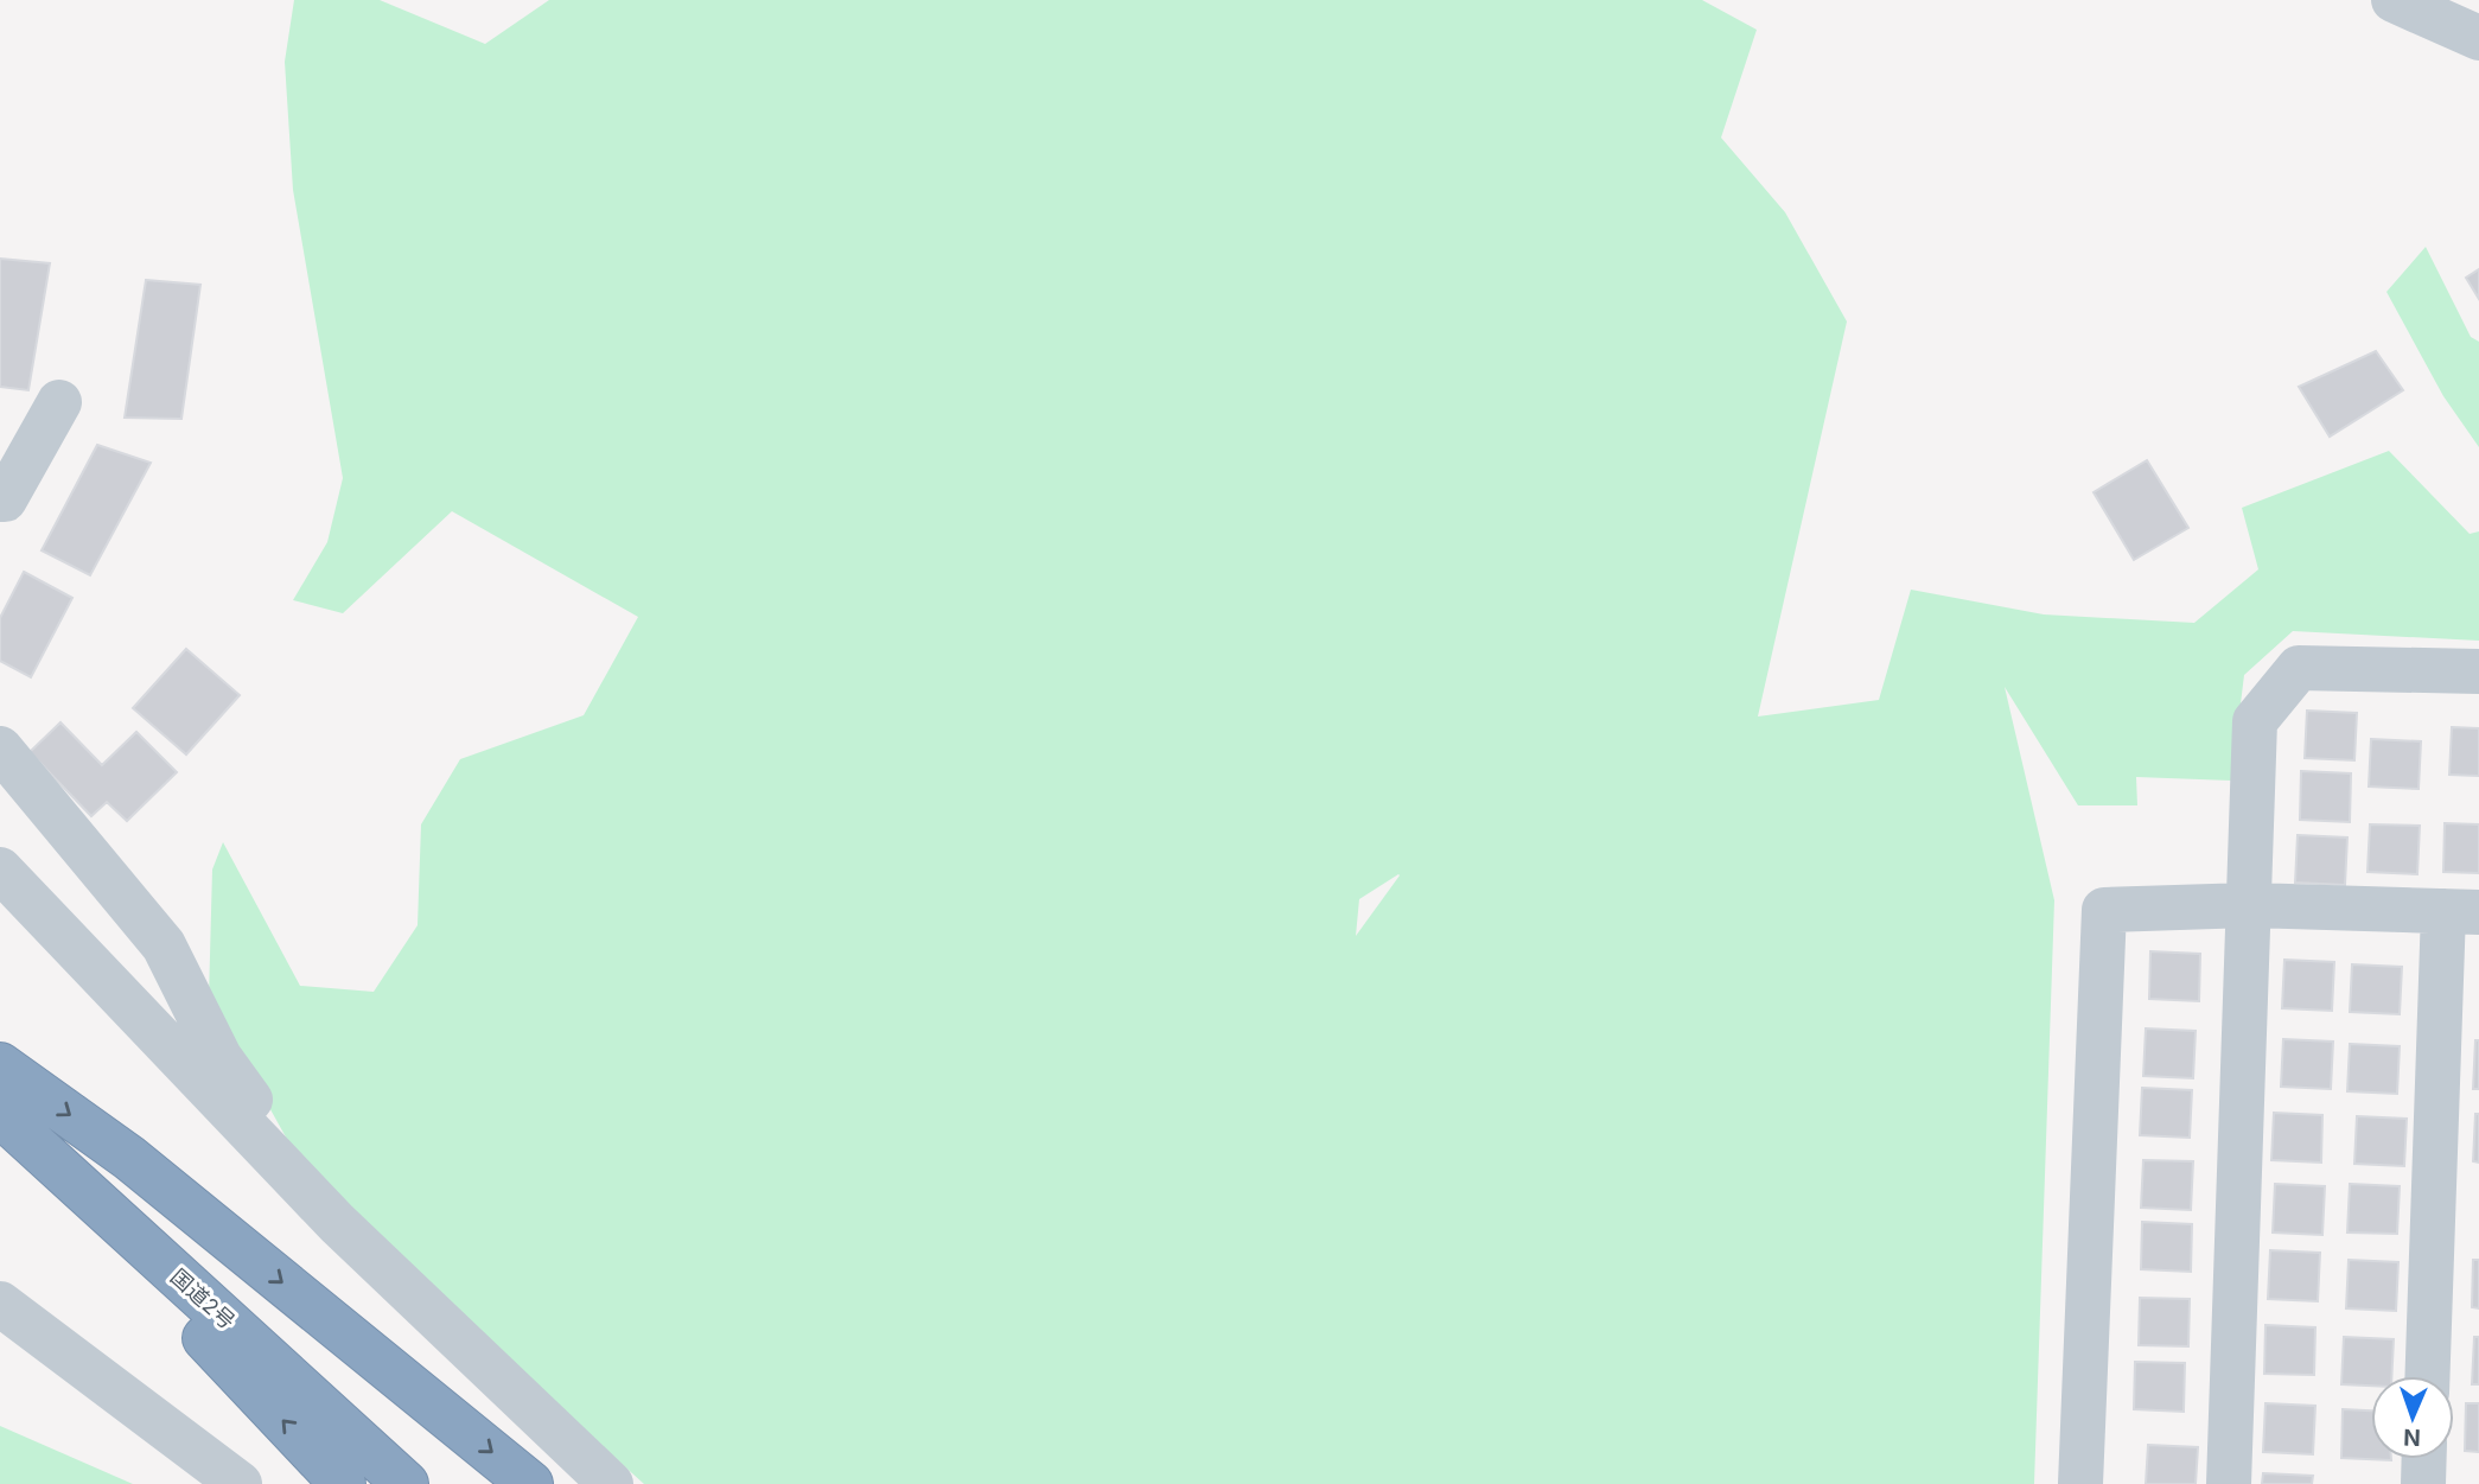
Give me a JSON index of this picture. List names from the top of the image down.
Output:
{
  "streets": {
    "highway": ["国道2号"]
  },
  "north": "bottom"
}
